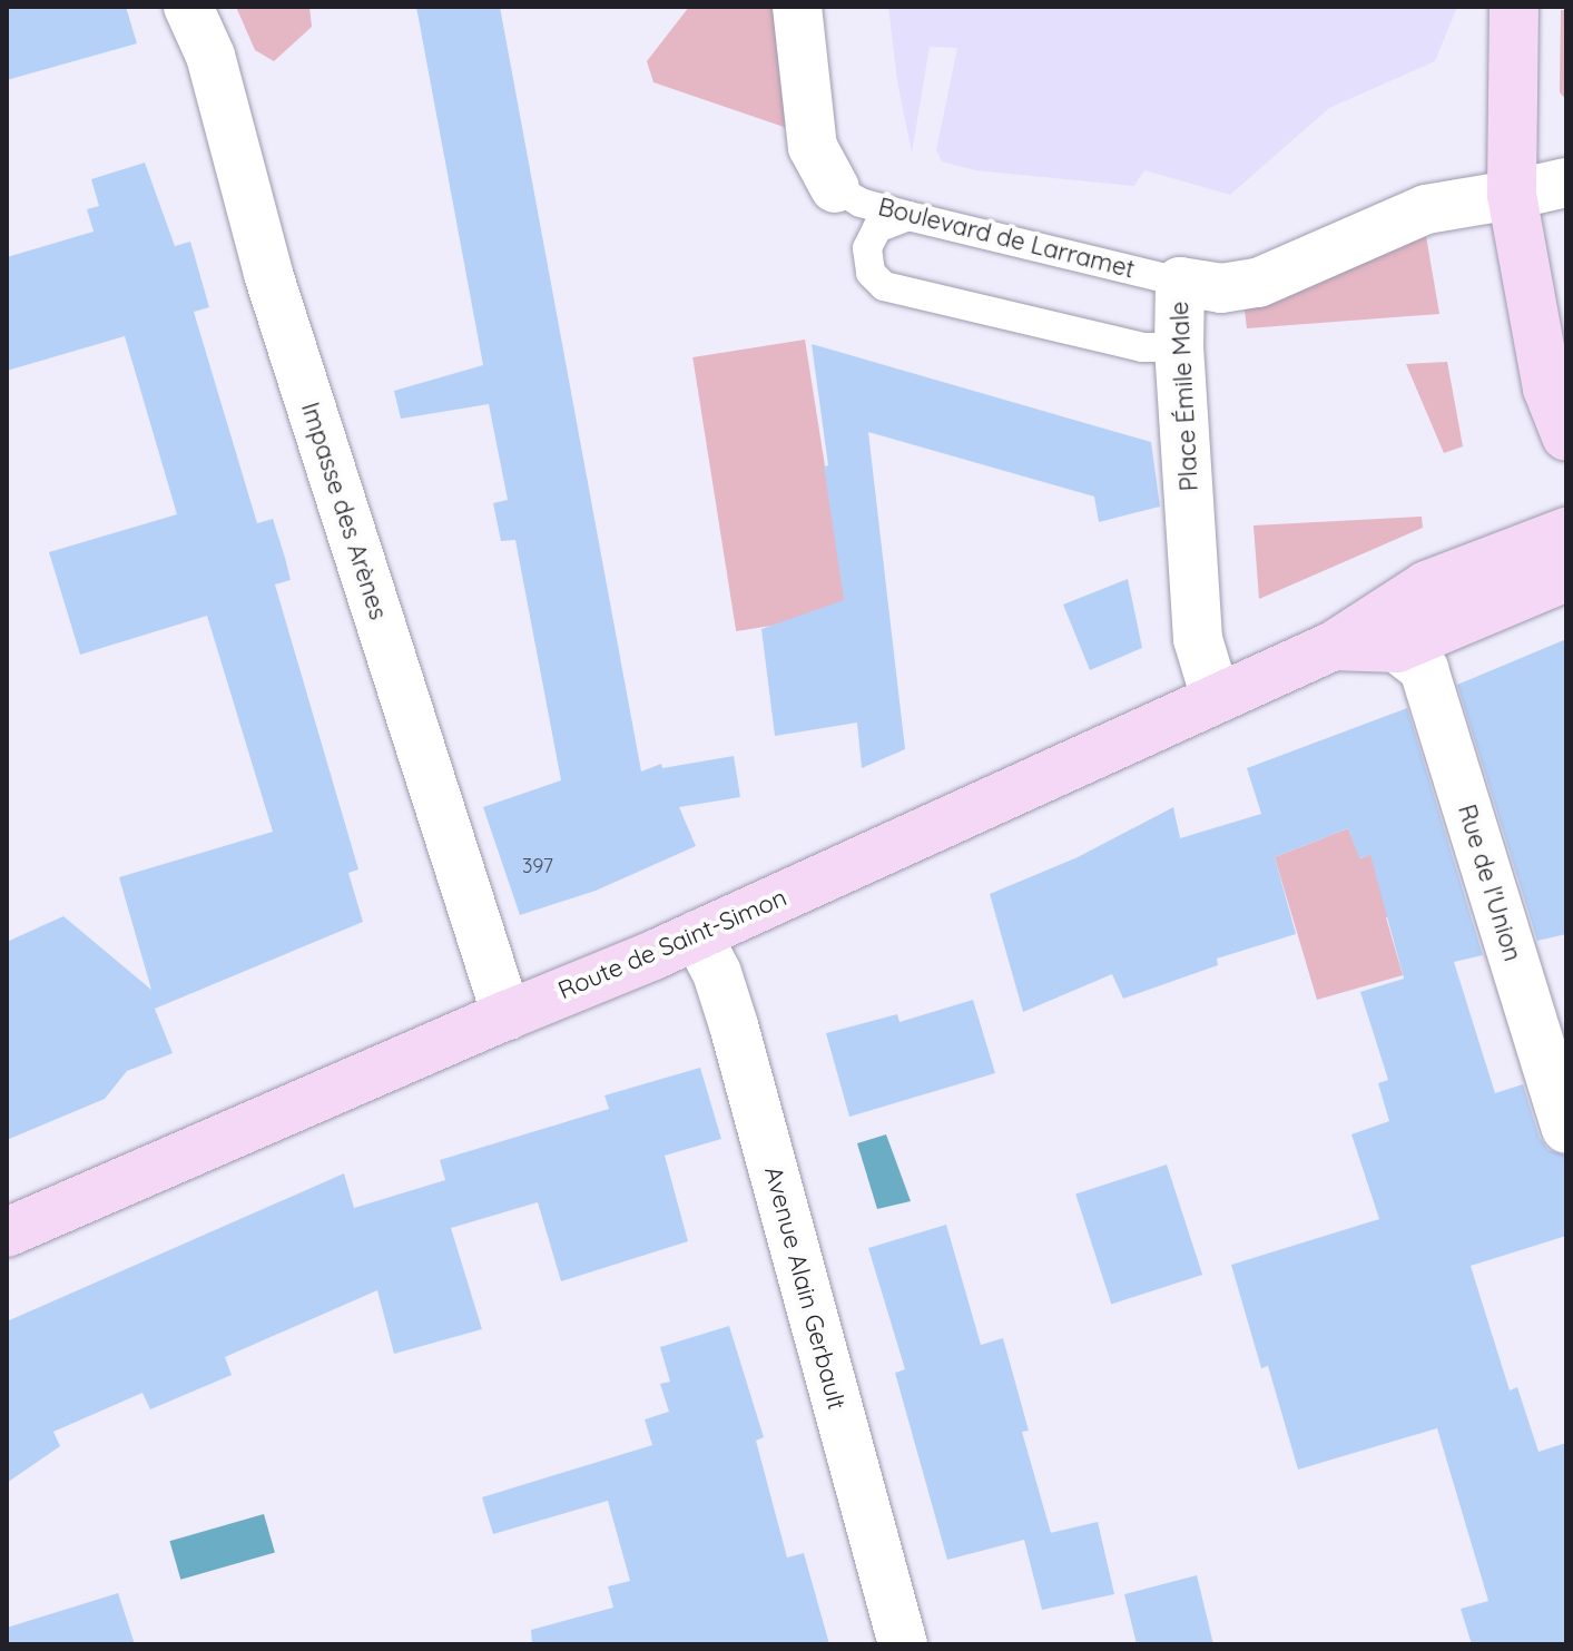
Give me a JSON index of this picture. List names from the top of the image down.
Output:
{
  "streets": {
    "main road": ["Route de Saint-Simon"],
    "street": [
      "Place Émile Male",
      "Impasse des Arènes",
      "Rue de l'Union",
      "Avenue Alain Gerbault"
    ],
    "lane": ["Boulevard de Larramet"]
  },
  "crossings": [
    ["Boulevard de Larramet", "Place Émile Male"],
    ["Place Émile Male", "Route de Saint-Simon"],
    ["Impasse des Arènes", "Route de Saint-Simon"],
    ["Rue de l'Union", "Route de Saint-Simon"],
    ["Route de Saint-Simon", "Avenue Alain Gerbault"]
  ],
  "house_numbers": ["397"]
}
